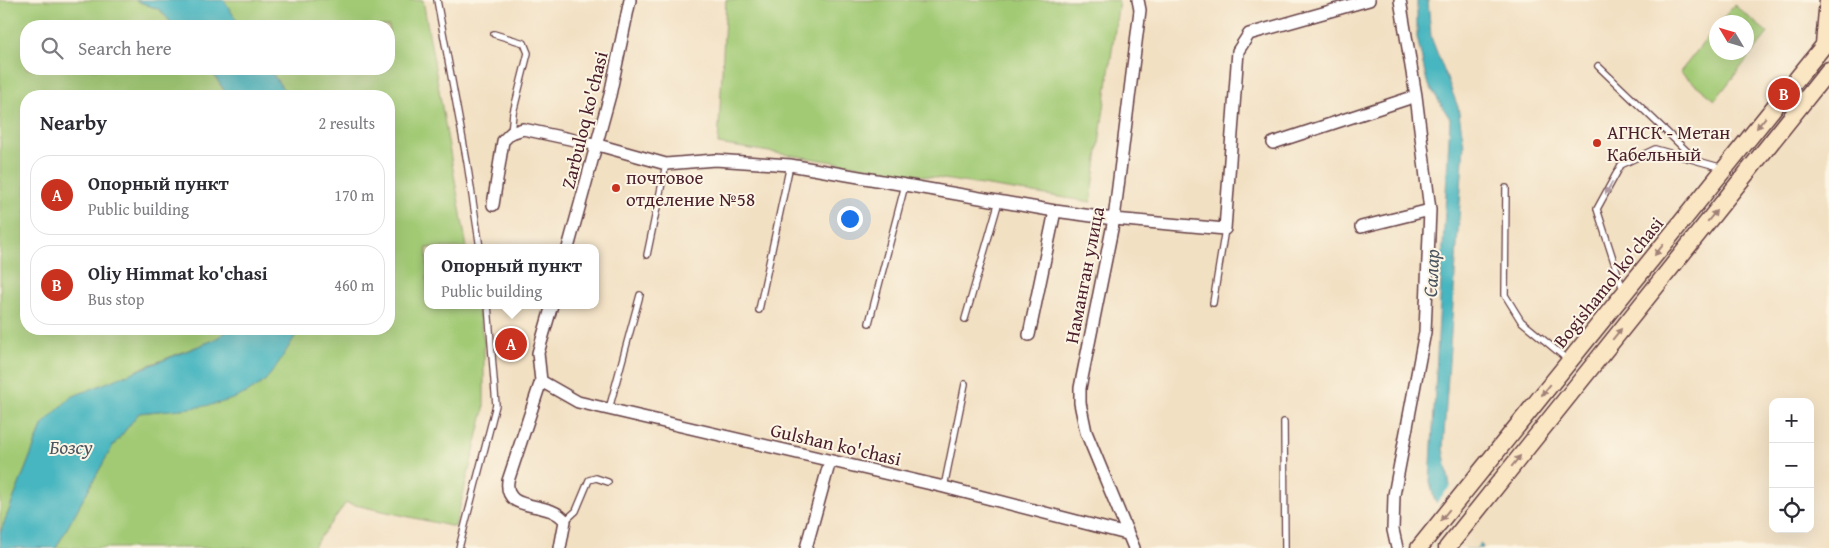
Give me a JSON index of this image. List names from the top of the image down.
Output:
{
  "streets": {
    "main road": ["Bogishamol ko'chasi"],
    "street": ["Zarbuloq ko'chasi", "Наманган улица", "Gulshan ko'chasi"]
  },
  "crossings": [
    ["Наманган улица", "Gulshan ko'chasi"]
  ],
  "water": ["Салар", "Бозсу"],
  "places": ["АГНСК - Метан Кабельный", "почтовое отделение №58"],
  "north": "top left",
  "page": {
    "search": "Search here",
    "pins": ["B", "A"],
    "heading": ["Nearby", "2 results"],
    "list": [
      {
        "mark": "A",
        "name": "Опорный пункт",
        "note": "Public building",
        "value": "170 m"
      },
      {
        "mark": "B",
        "name": "Oliy Himmat ko'chasi",
        "note": "Bus stop",
        "value": "460 m"
      }
    ],
    "popup": ["Опорный пункт", "Public building"],
    "map_buttons": ["+", "−"]
  }
}
